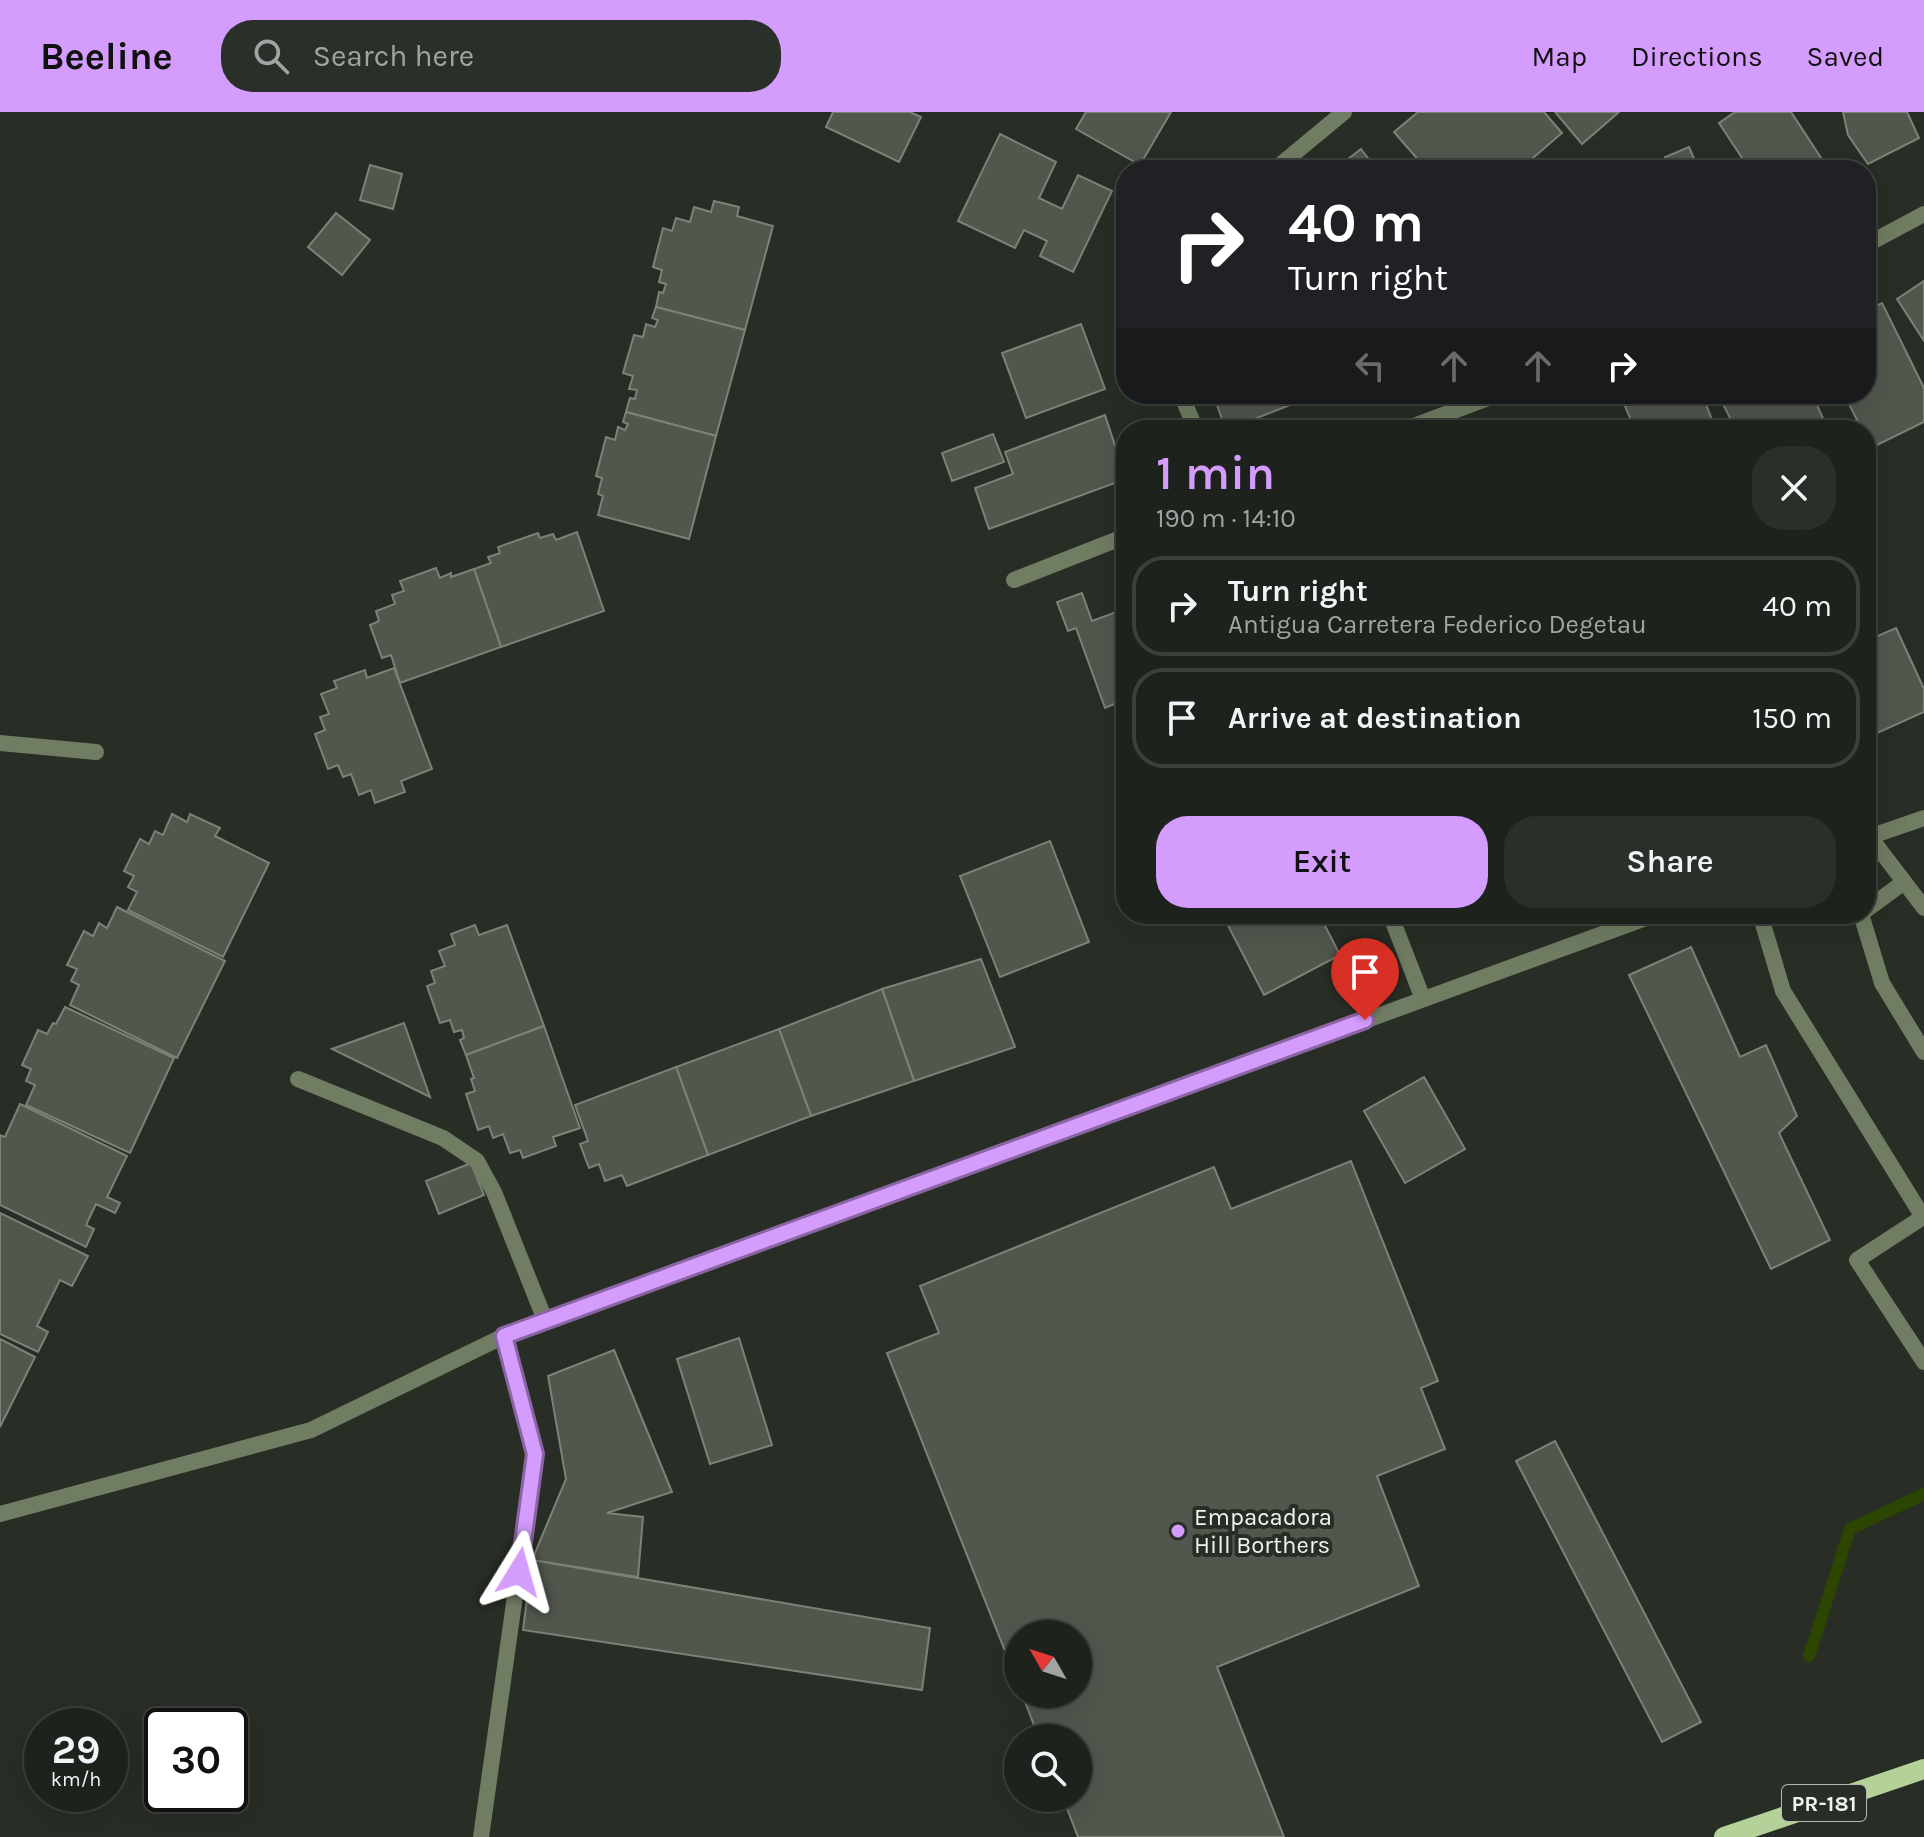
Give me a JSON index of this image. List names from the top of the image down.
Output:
{
  "streets": {
    "main road": ["PR-181"]
  },
  "places": ["Empacadora Hill Borthers"],
  "north": "top left",
  "page": {
    "header": "Beeline",
    "search": "Search here",
    "nav": ["Map", "Directions", "Saved"],
    "turn": ["40 m", "Turn right"],
    "heading": ["1 min", "190 m · 14:10"],
    "list": [
      {
        "name": "Turn right",
        "note": "Antigua Carretera Federico Degetau",
        "value": "40 m"
      },
      {
        "name": "Arrive at destination",
        "value": "150 m"
      }
    ],
    "buttons": ["Exit", "Share"],
    "speed": "29 km/h",
    "limit": "30"
  }
}
